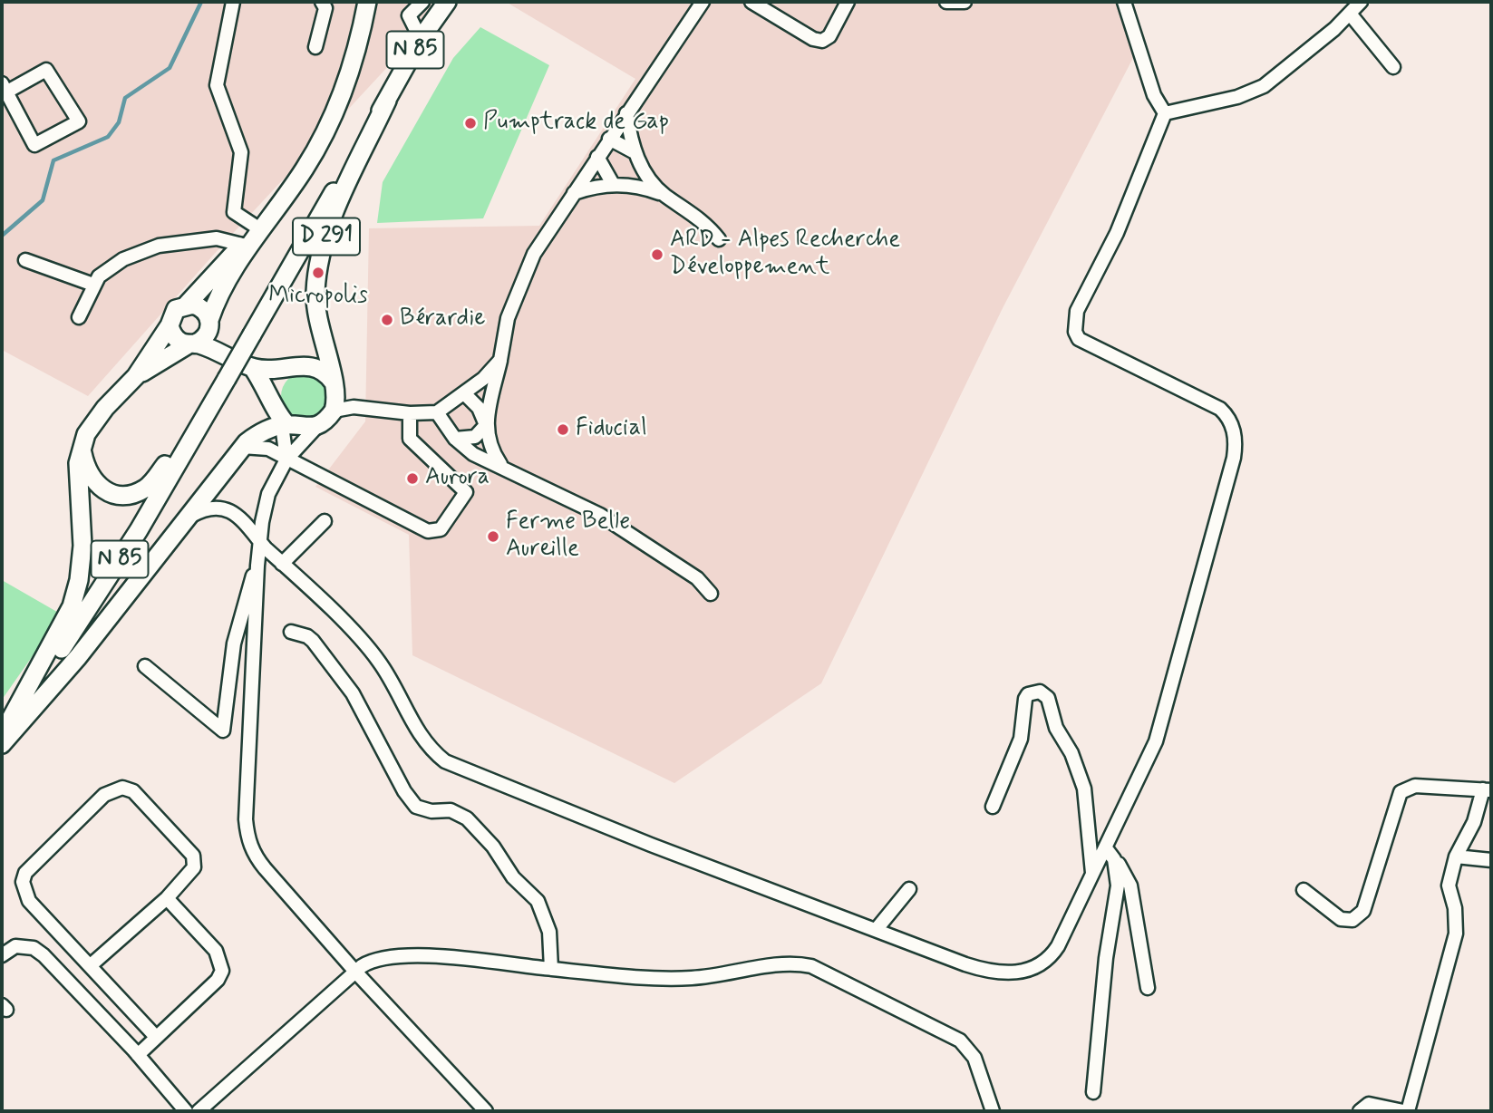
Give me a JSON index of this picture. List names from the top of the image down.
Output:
{
  "streets": {
    "main road": ["N 85", "D 291"]
  },
  "crossings": [
    ["N 85", "D 291"]
  ],
  "places": [
    "Pumptrack de Gap",
    "ARD - Alpes Recherche Développement",
    "Micropolis",
    "Bérardie",
    "Fiducial",
    "Aurora",
    "Ferme Belle Aureille"
  ]
}
